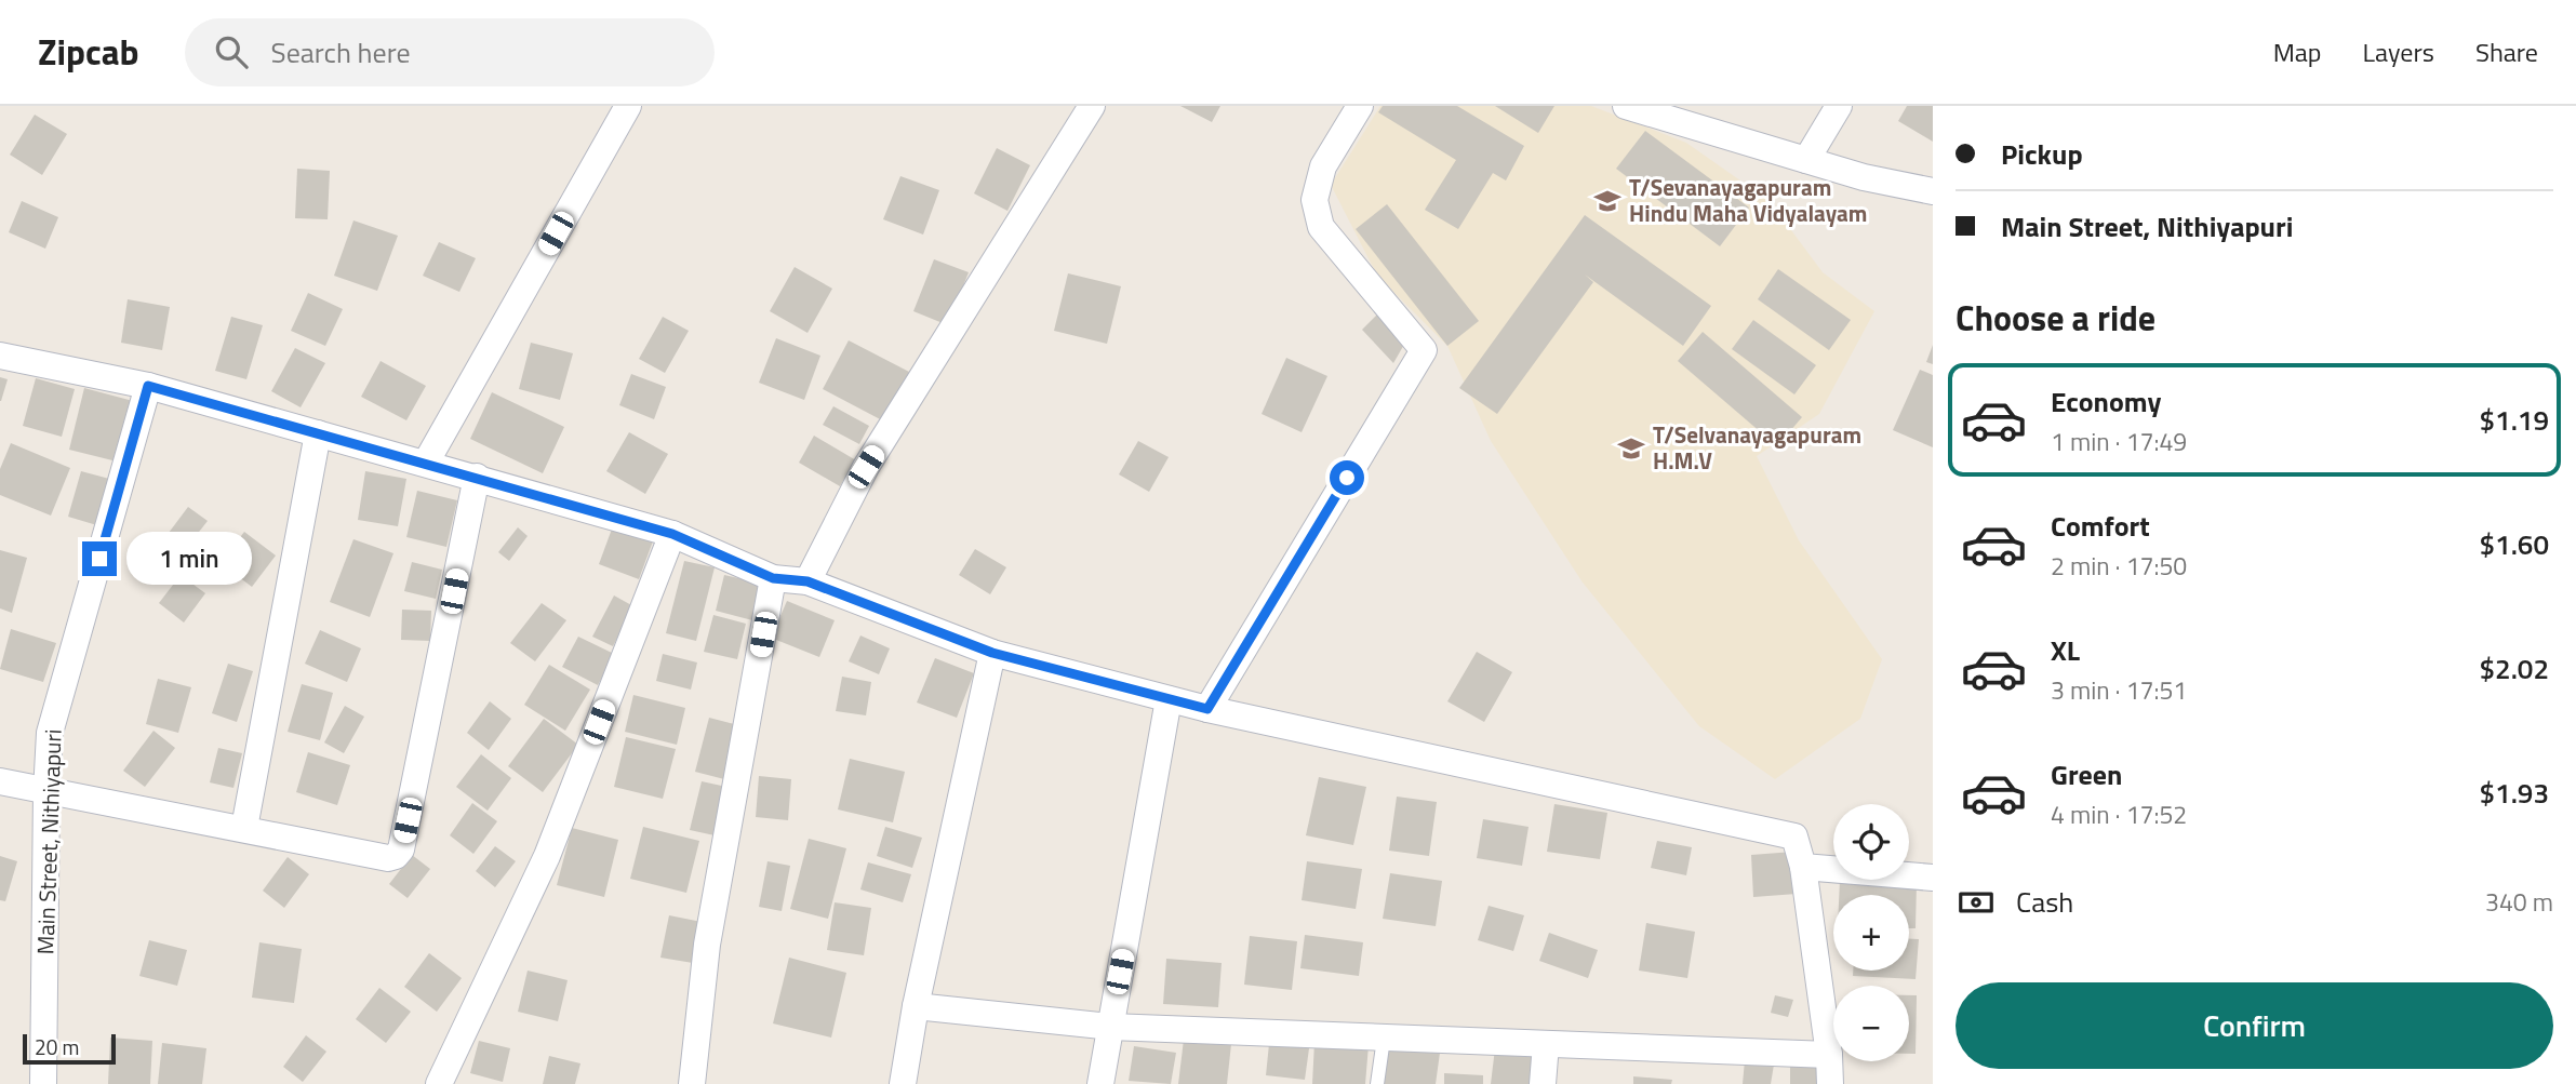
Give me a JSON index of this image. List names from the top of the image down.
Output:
{
  "streets": {
    "street": ["Main Street, Nithiyapuri"]
  },
  "places": {
    "school or university": ["T/Sevanayagapuram Hindu Maha Vidyalayam", "T/Selvanayagapuram H.M.V"]
  },
  "scale_bar": "20 m",
  "page": {
    "header": "Zipcab",
    "search": "Search here",
    "nav": ["Map", "Layers", "Share"],
    "banner": ["Pickup", "Main Street, Nithiyapuri"],
    "heading": "Choose a ride",
    "list": [
      {
        "name": "Economy",
        "note": "1 min · 17:49",
        "value": "$1.19"
      },
      {
        "name": "Comfort",
        "note": "2 min · 17:50",
        "value": "$1.60"
      },
      {
        "name": "XL",
        "note": "3 min · 17:51",
        "value": "$2.02"
      },
      {
        "name": "Green",
        "note": "4 min · 17:52",
        "value": "$1.93"
      }
    ],
    "bubble": "1 min",
    "map_buttons": ["+", "−"],
    "pay": ["Cash", "340 m"],
    "buttons": "Confirm",
    "scale": "20 m"
  }
}
